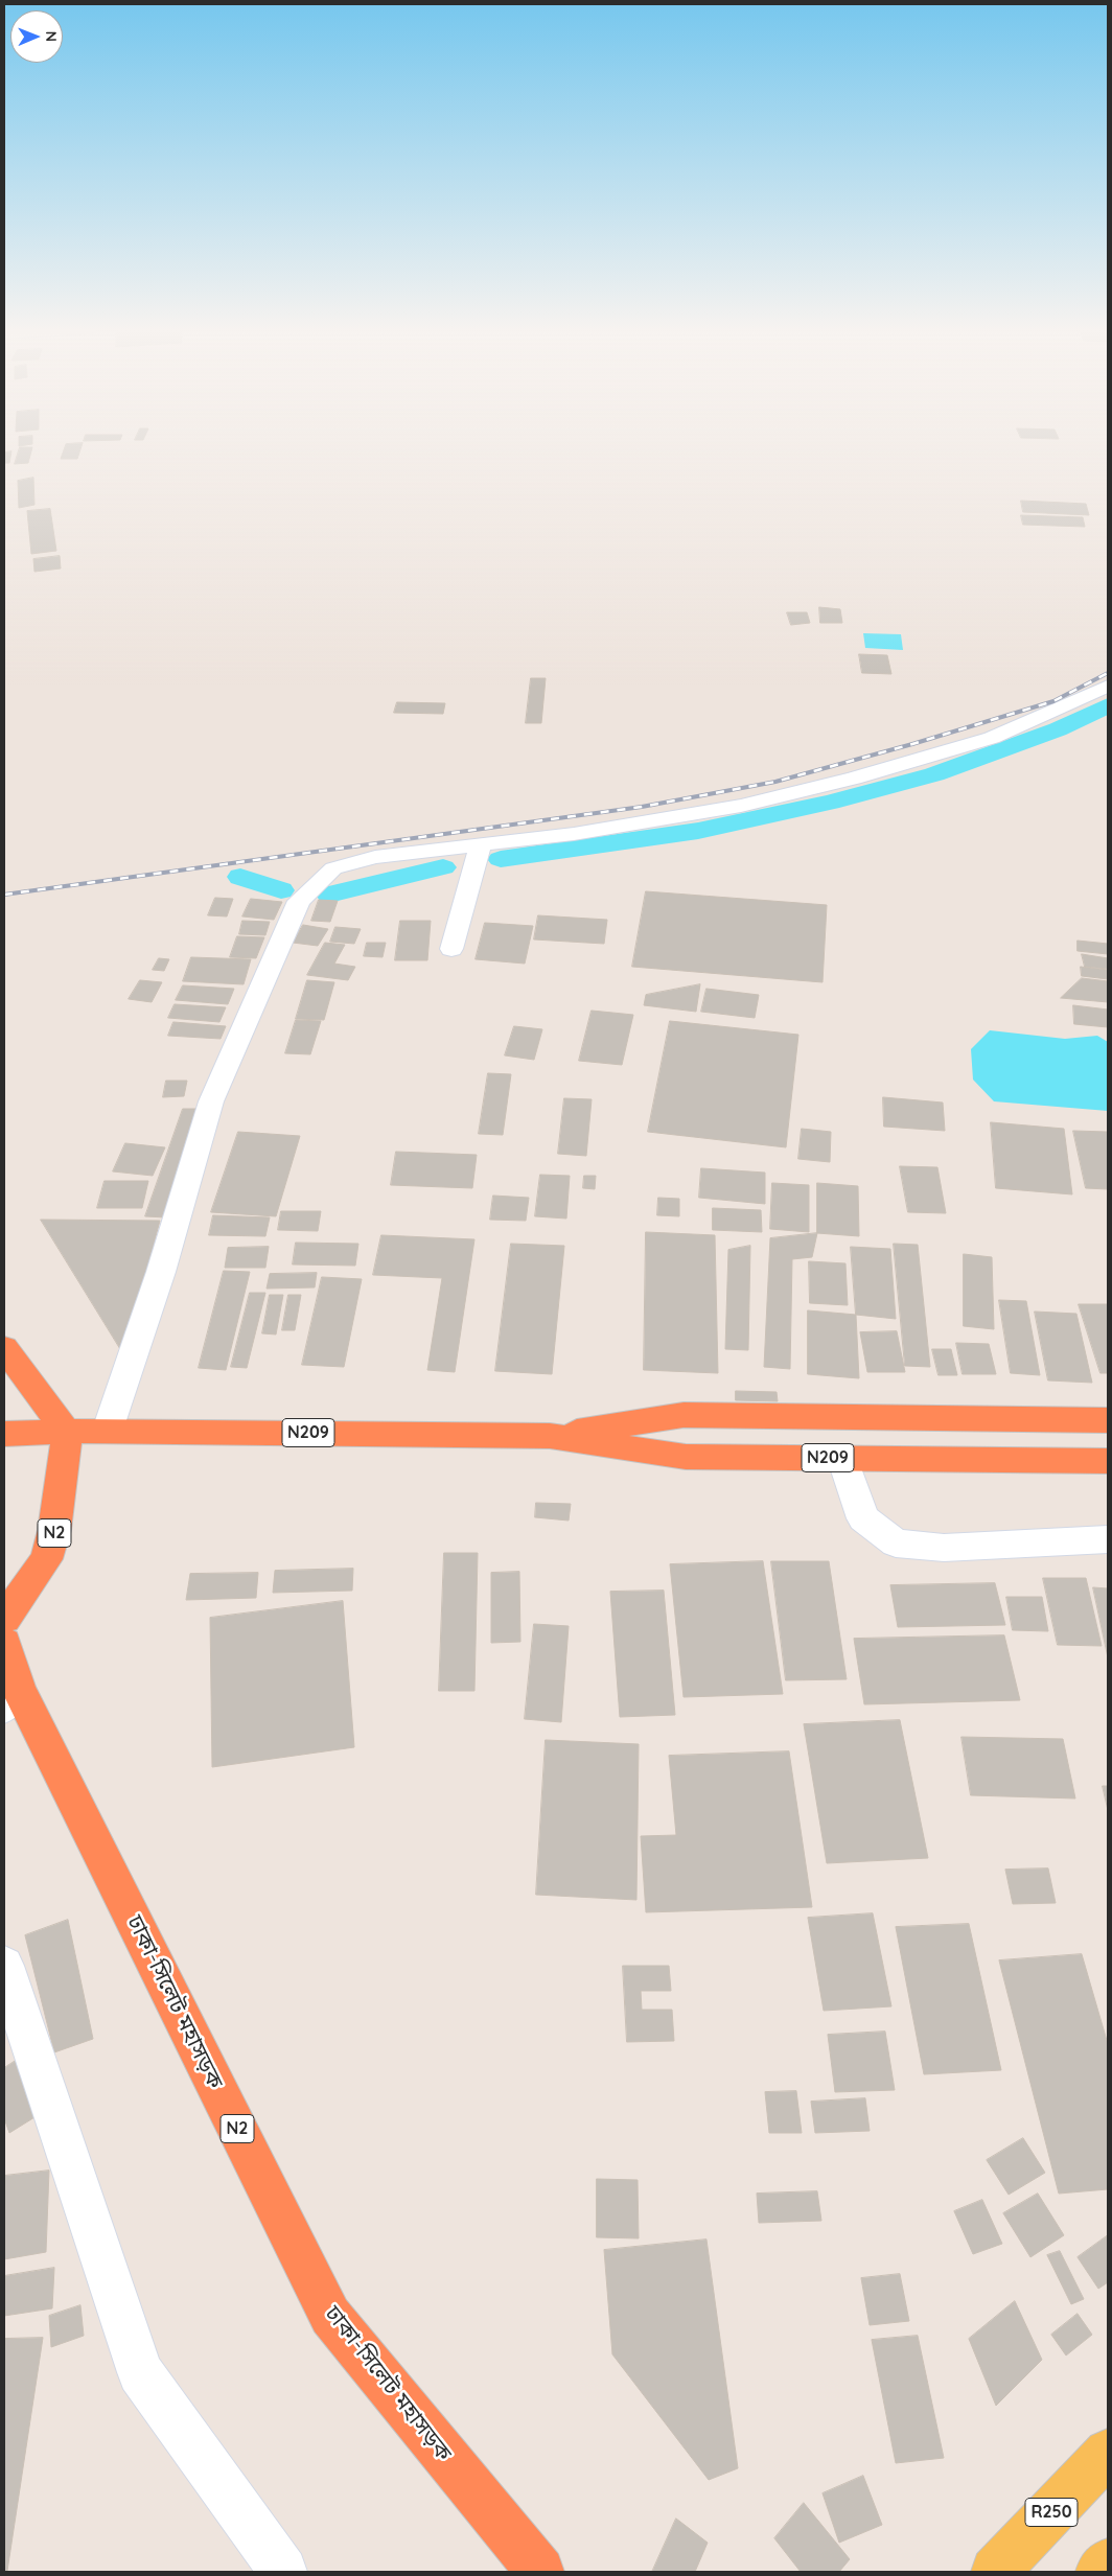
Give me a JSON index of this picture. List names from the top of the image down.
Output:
{
  "streets": {
    "highway": ["N209", "N2", "ঢাকা-সিলেট মহাসড়ক"],
    "main road": ["R250"]
  },
  "crossings": [
    ["N209", "N2"]
  ],
  "north": "right"
}
